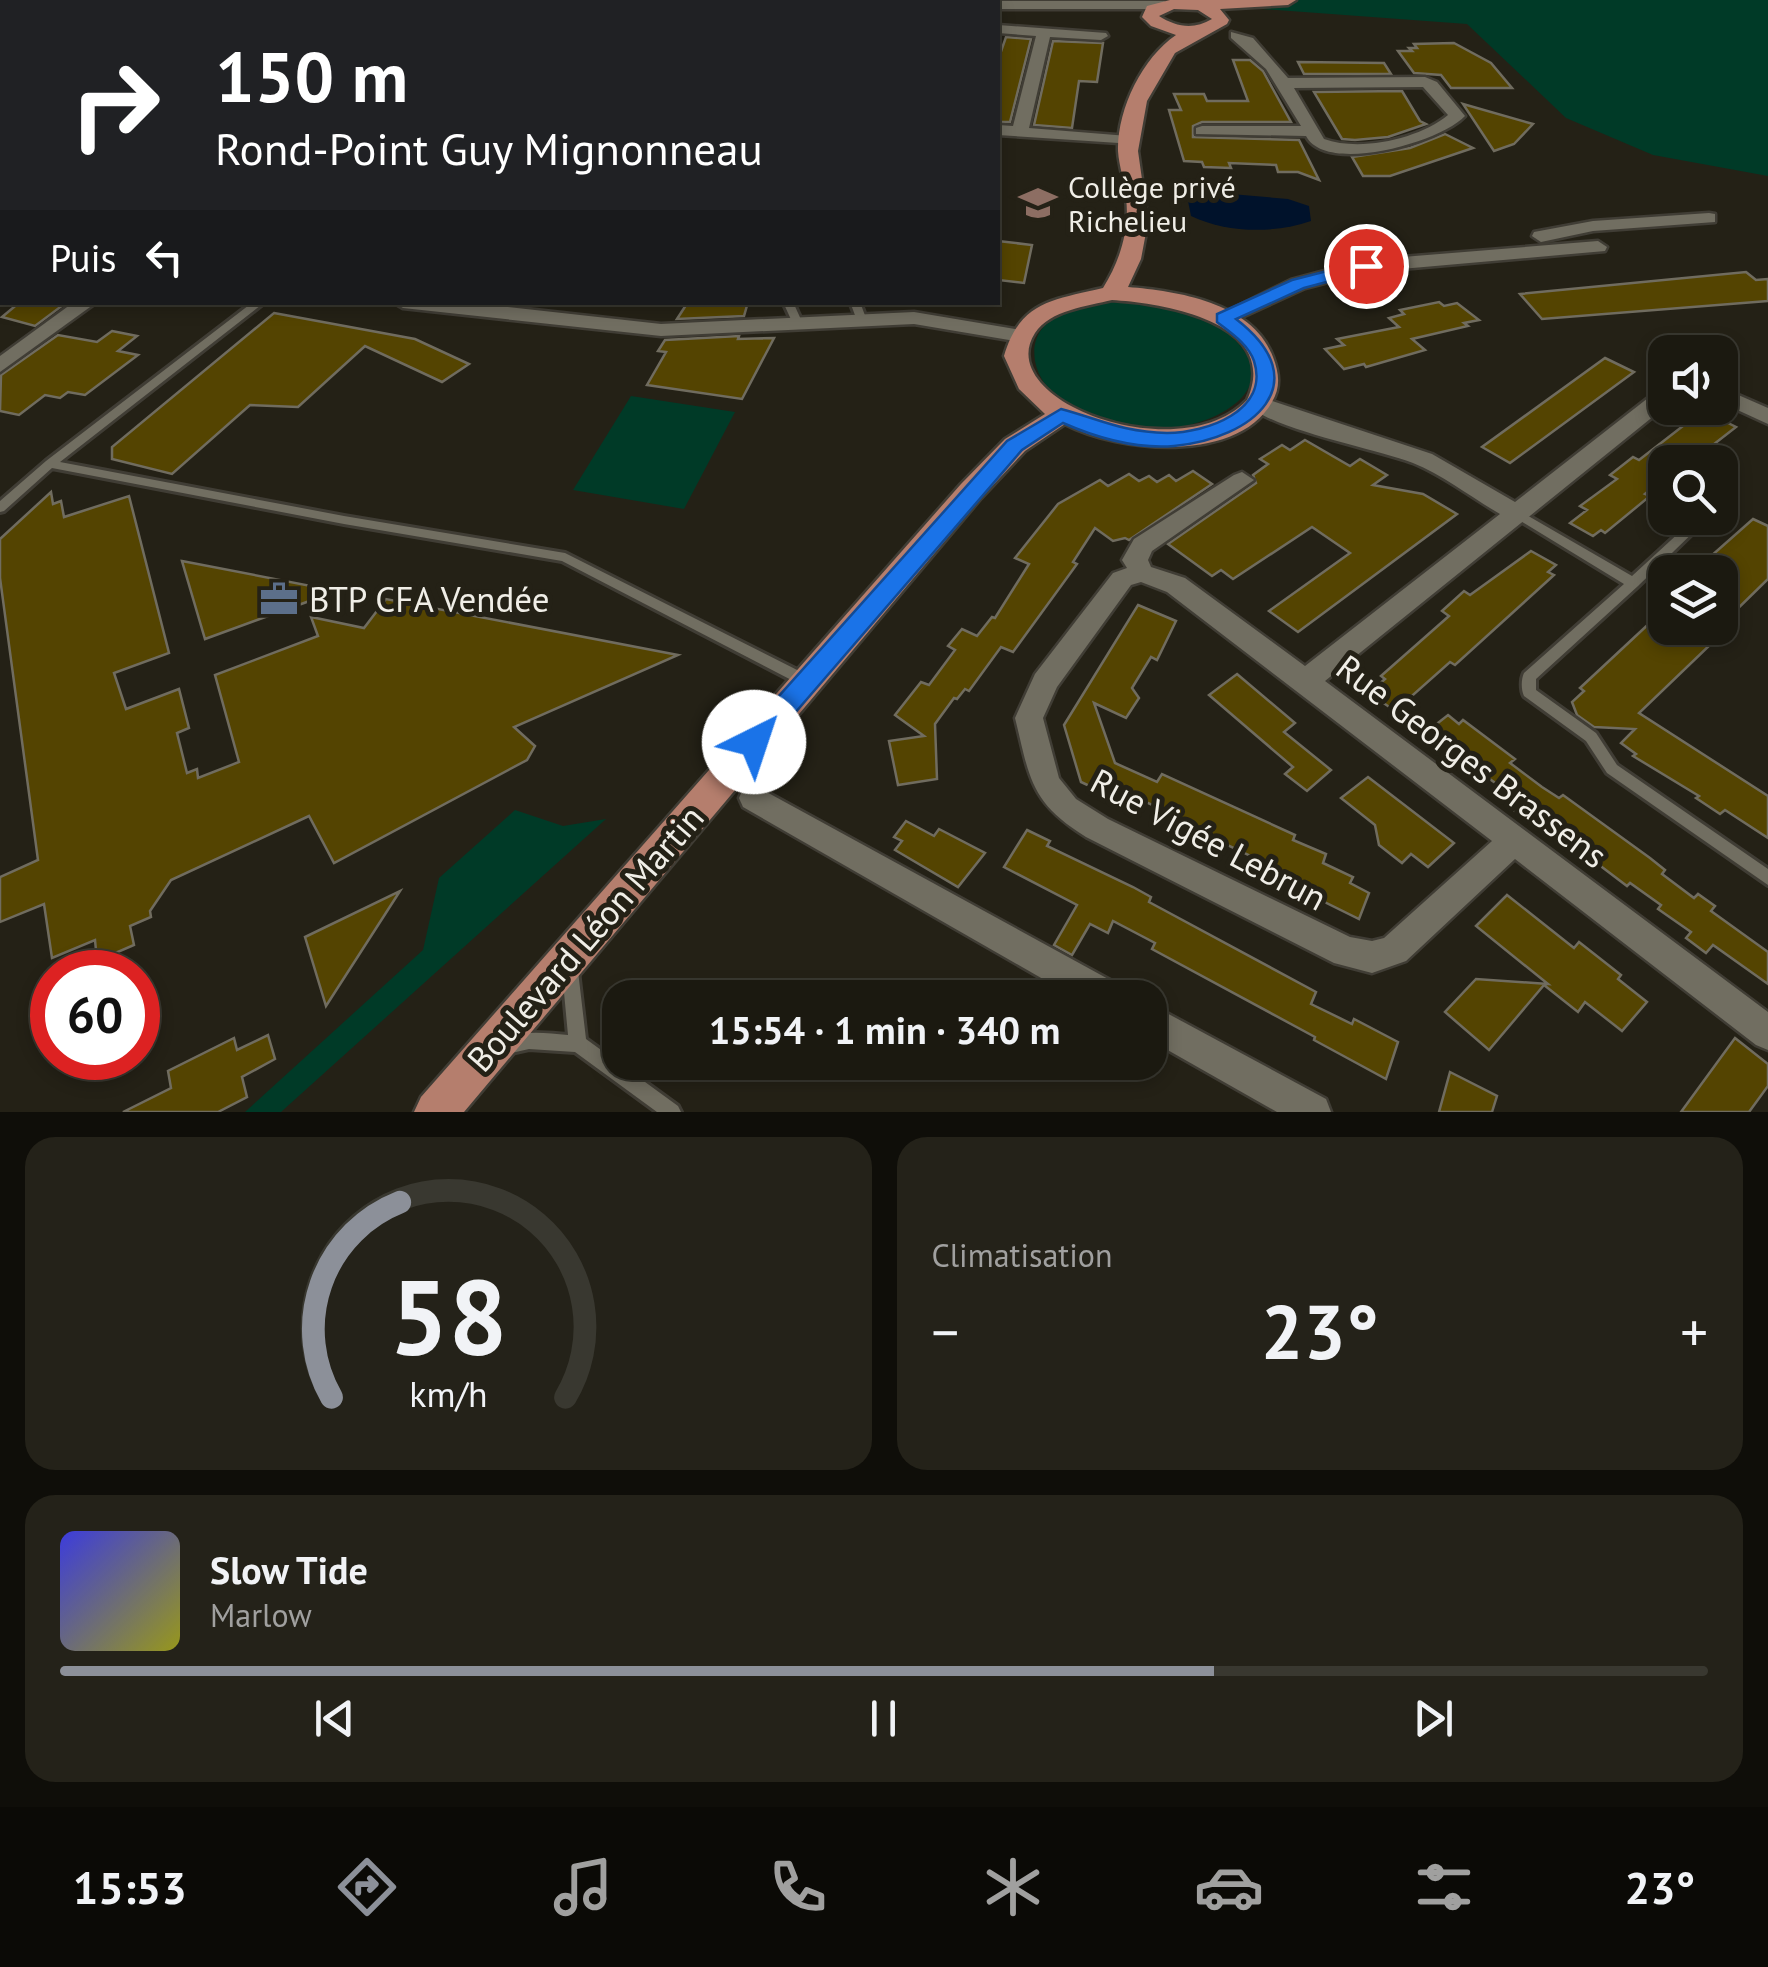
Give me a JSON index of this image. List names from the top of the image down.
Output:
{
  "streets": {
    "main road": ["Boulevard Léon Martin"],
    "street": ["Rue Georges Brassens", "Rue Vigée Lebrun"]
  },
  "crossings": [
    ["Rue Georges Brassens", "Rue Vigée Lebrun"]
  ],
  "places": {
    "school or university": ["Collège privé Richelieu"],
    "office": ["BTP CFA Vendée"]
  },
  "page": {
    "turn": ["150 m", "Rond-Point Guy Mignonneau"],
    "then": "Puis",
    "limit": "60",
    "trip": "15:54 · 1 min · 340 m",
    "tile": "Climatisation",
    "heat": ["−", "23°", "+"],
    "song": ["Slow Tide", "Marlow"],
    "tabs": ["15:53", "23°"],
    "gauge": ["58", "km/h"]
  }
}
